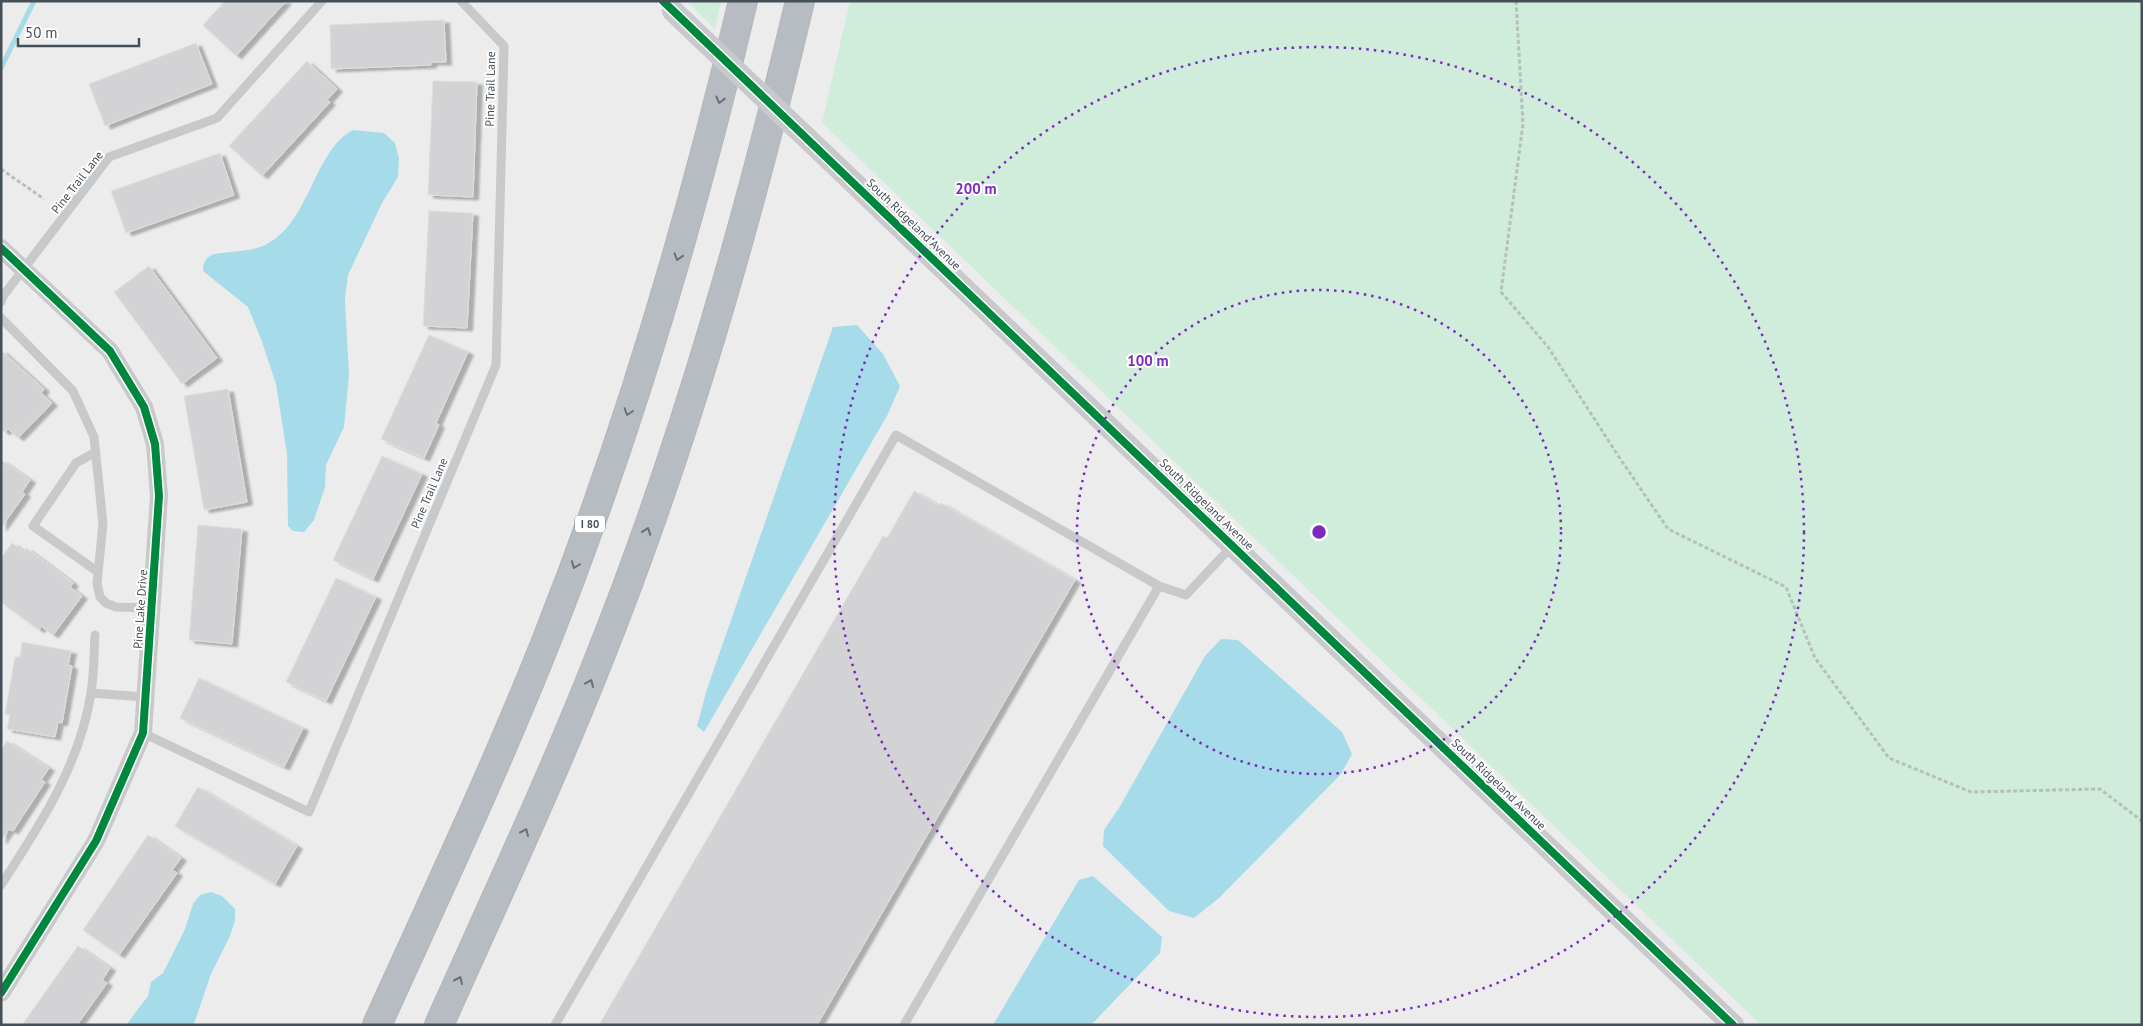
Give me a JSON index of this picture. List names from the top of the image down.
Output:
{
  "streets": {
    "highway": ["I 80"],
    "street": ["South Ridgeland Avenue", "Pine Lake Drive"],
    "lane": ["Pine Trail Lane"]
  },
  "crossings": [
    ["Pine Trail Lane", "Pine Lake Drive"]
  ],
  "scale_bar": "50 m",
  "rings": ["200 m", "100 m"]
}
